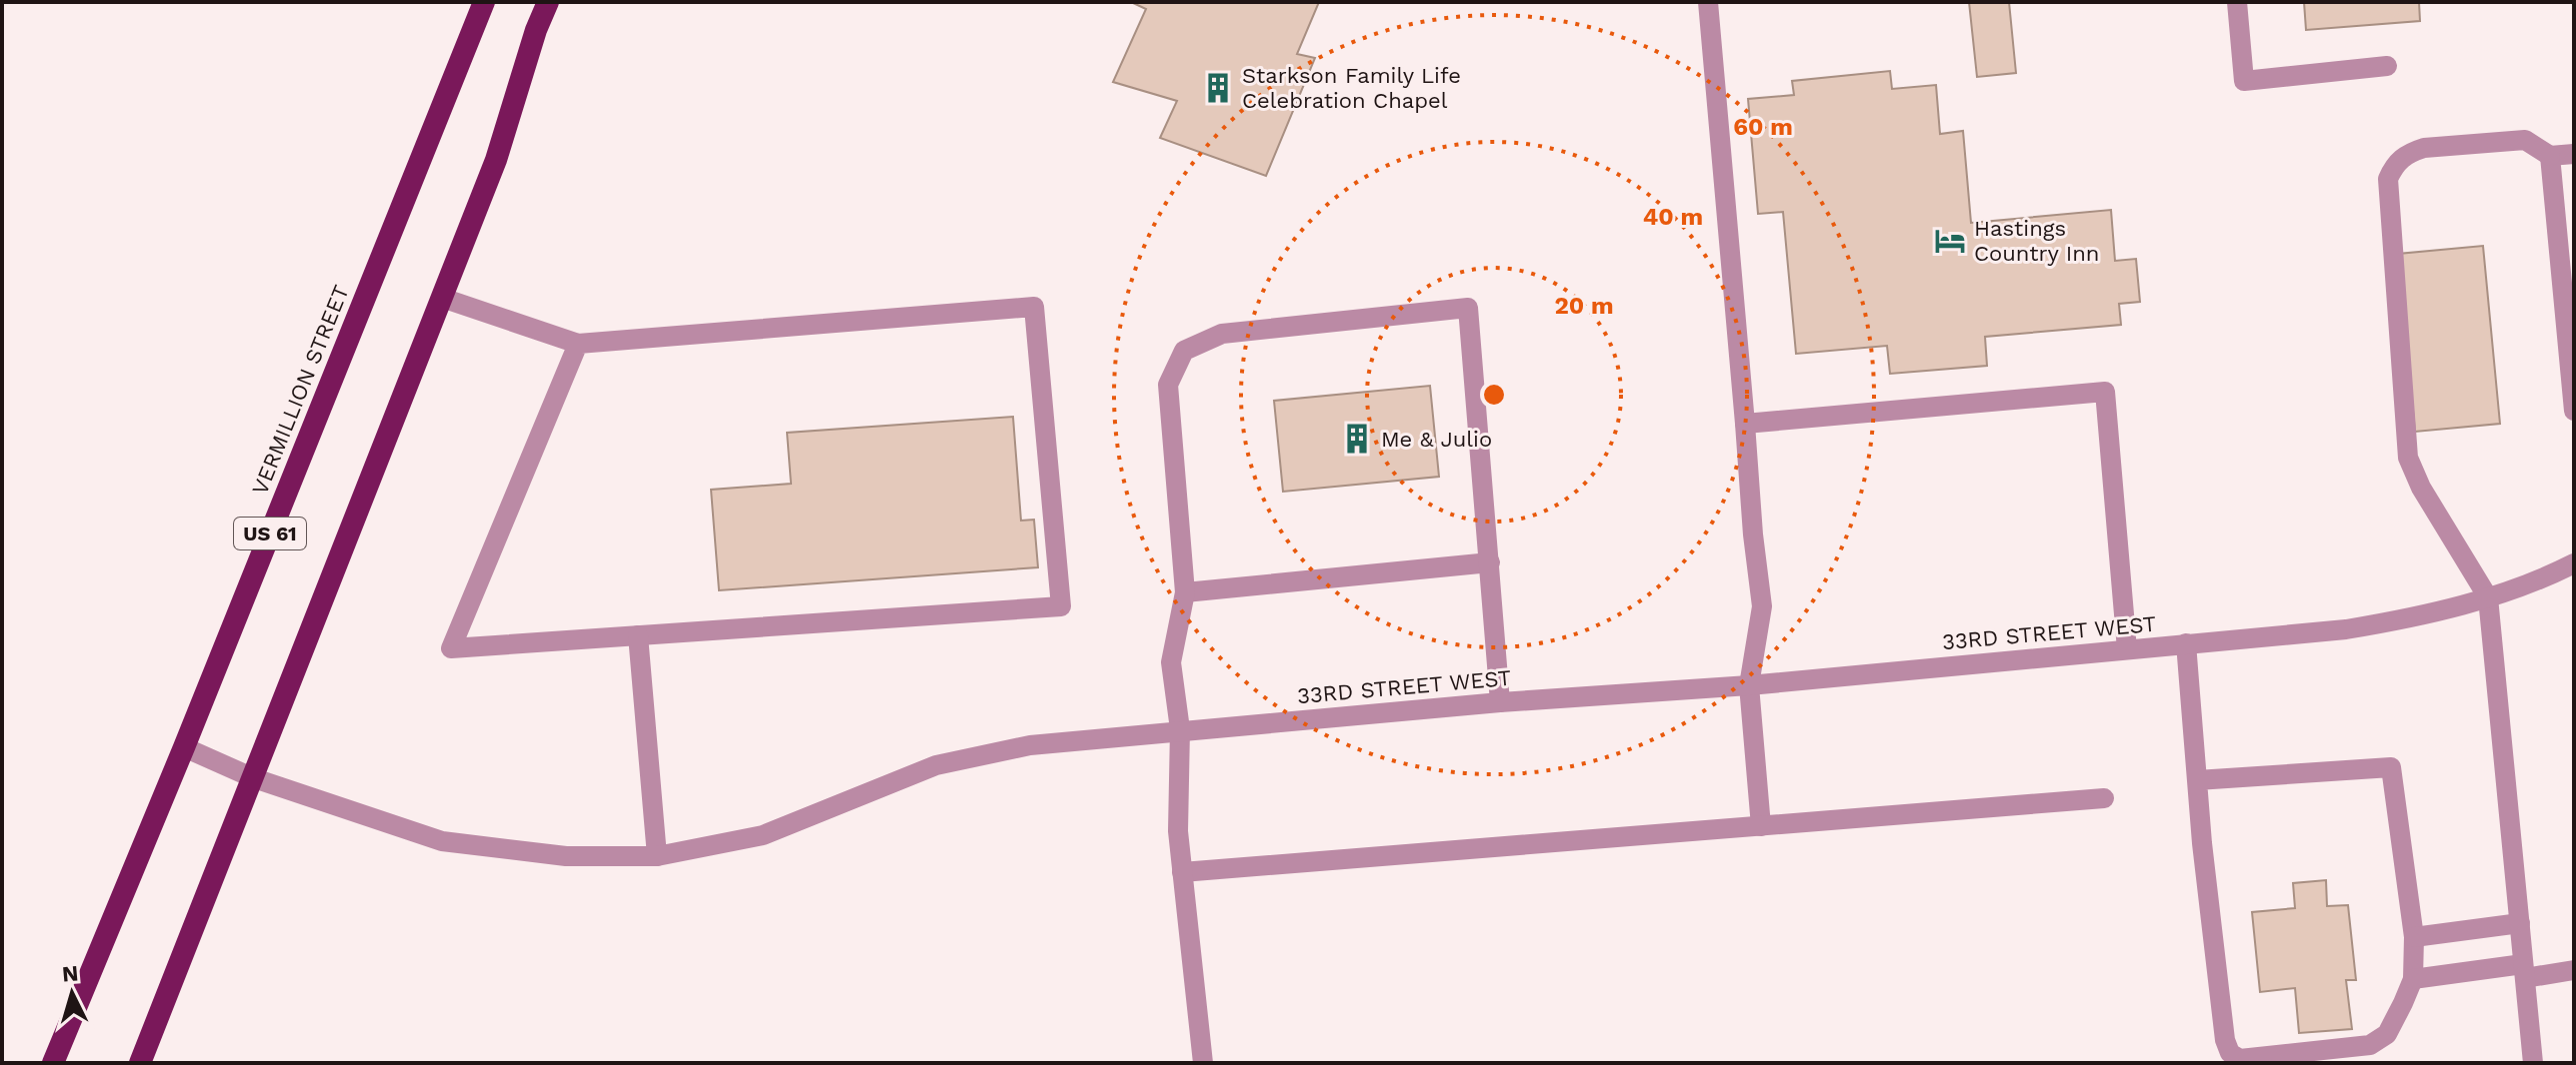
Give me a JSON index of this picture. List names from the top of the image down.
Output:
{
  "streets": {
    "highway": ["VERMILLION STREET", "US 61"],
    "street": ["33RD STREET WEST"]
  },
  "crossings": [
    ["VERMILLION STREET", "33RD STREET WEST"]
  ],
  "places": {
    "building": ["Starkson Family Life Celebration Chapel", "Me & Julio"],
    "hotel": ["Hastings Country Inn"]
  },
  "north": "top",
  "rings": ["60 m", "40 m", "20 m"]
}
